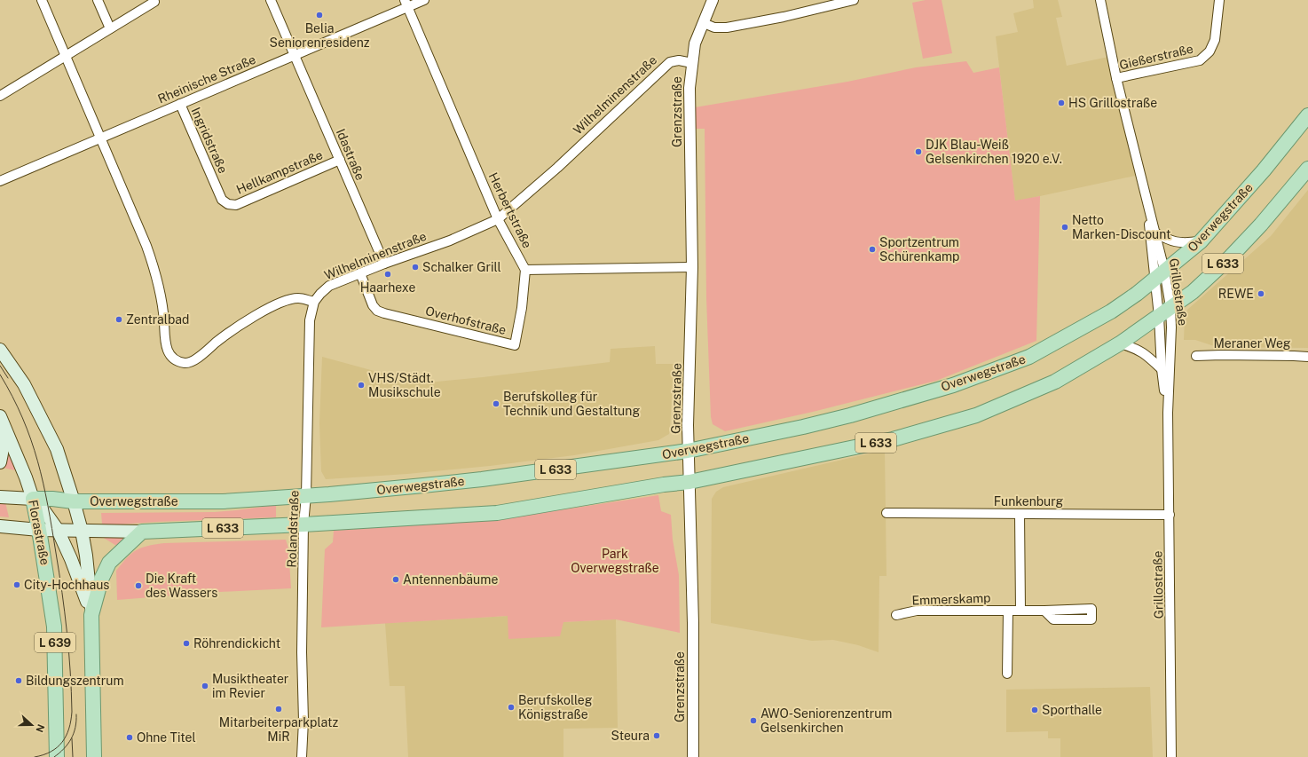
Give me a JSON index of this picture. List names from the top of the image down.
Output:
{
  "streets": {
    "main road": [
      "Overwegstraße",
      "L 633",
      "Florastraße",
      "L 639"
    ],
    "street": [
      "Gießerstraße",
      "Rheinische Straße",
      "Wilhelminenstraße",
      "Grenzstraße",
      "Ingridstraße",
      "Idastraße",
      "Hellkampstraße",
      "Herbertstraße",
      "Grillostraße",
      "Overhofstraße",
      "Meraner Weg",
      "Funkenburg",
      "Rolandstraße",
      "Emmerskamp"
    ]
  },
  "crossings": [
    ["Gießerstraße", "Grillostraße"],
    ["Rheinische Straße", "Ingridstraße"],
    ["Rheinische Straße", "Idastraße"],
    ["Rheinische Straße", "Herbertstraße"],
    ["Wilhelminenstraße", "Grenzstraße"],
    ["Wilhelminenstraße", "Idastraße"],
    ["Wilhelminenstraße", "Herbertstraße"],
    ["Wilhelminenstraße", "Overhofstraße"],
    ["Wilhelminenstraße", "Rolandstraße"],
    ["Grenzstraße", "Overwegstraße"],
    ["Grenzstraße", "L 633"],
    ["Ingridstraße", "Hellkampstraße"],
    ["Idastraße", "Hellkampstraße"],
    ["Herbertstraße", "Overhofstraße"],
    ["Overwegstraße", "Grillostraße"],
    ["Overwegstraße", "Rolandstraße"],
    ["Overwegstraße", "Florastraße"],
    ["Overwegstraße", "L 639"],
    ["L 633", "Grillostraße"],
    ["L 633", "Rolandstraße"],
    ["L 633", "Florastraße"],
    ["L 633", "L 639"],
    ["Grillostraße", "Funkenburg"]
  ],
  "parks": ["Park Overwegstraße"],
  "places": [
    "Belia Seniorenresidenz",
    "HS Grillostraße",
    "DJK Blau-Weiß Gelsenkirchen 1920 e.V.",
    "Netto Marken-Discount",
    "Sportzentrum Schürenkamp",
    "Schalker Grill",
    "Haarhexe",
    "REWE",
    "Zentralbad",
    "VHS/Städt. Musikschule",
    "Berufskolleg für Technik und Gestaltung",
    "Antennenbäume",
    "City-Hochhaus",
    "Die Kraft des Wassers",
    "Röhrendickicht",
    "Bildungszentrum",
    "Musiktheater im Revier",
    "Berufskolleg Königstraße",
    "Mitarbeiterparkplatz MiR",
    "Sporthalle",
    "AWO-Seniorenzentrum Gelsenkirchen",
    "Steura",
    "Ohne Titel"
  ],
  "north": "right"
}
